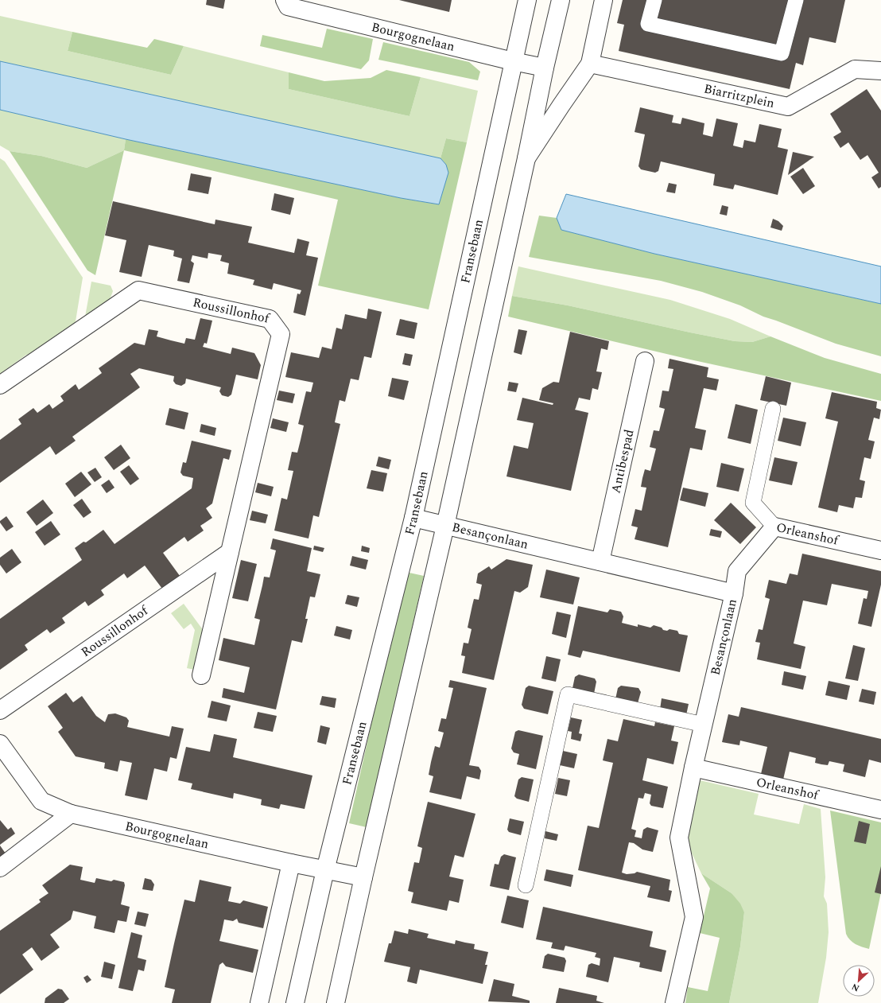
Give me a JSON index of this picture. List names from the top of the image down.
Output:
{
  "streets": {
    "street": [
      "Bourgognelaan",
      "Biarritzplein",
      "Fransebaan",
      "Roussillonhof",
      "Antibespad",
      "Besançonlaan",
      "Orleanshof"
    ]
  },
  "crossings": [
    ["Bourgognelaan", "Fransebaan"],
    ["Fransebaan", "Besançonlaan"],
    ["Antibespad", "Besançonlaan"],
    ["Besançonlaan", "Orleanshof"]
  ],
  "north": "bottom left"
}
